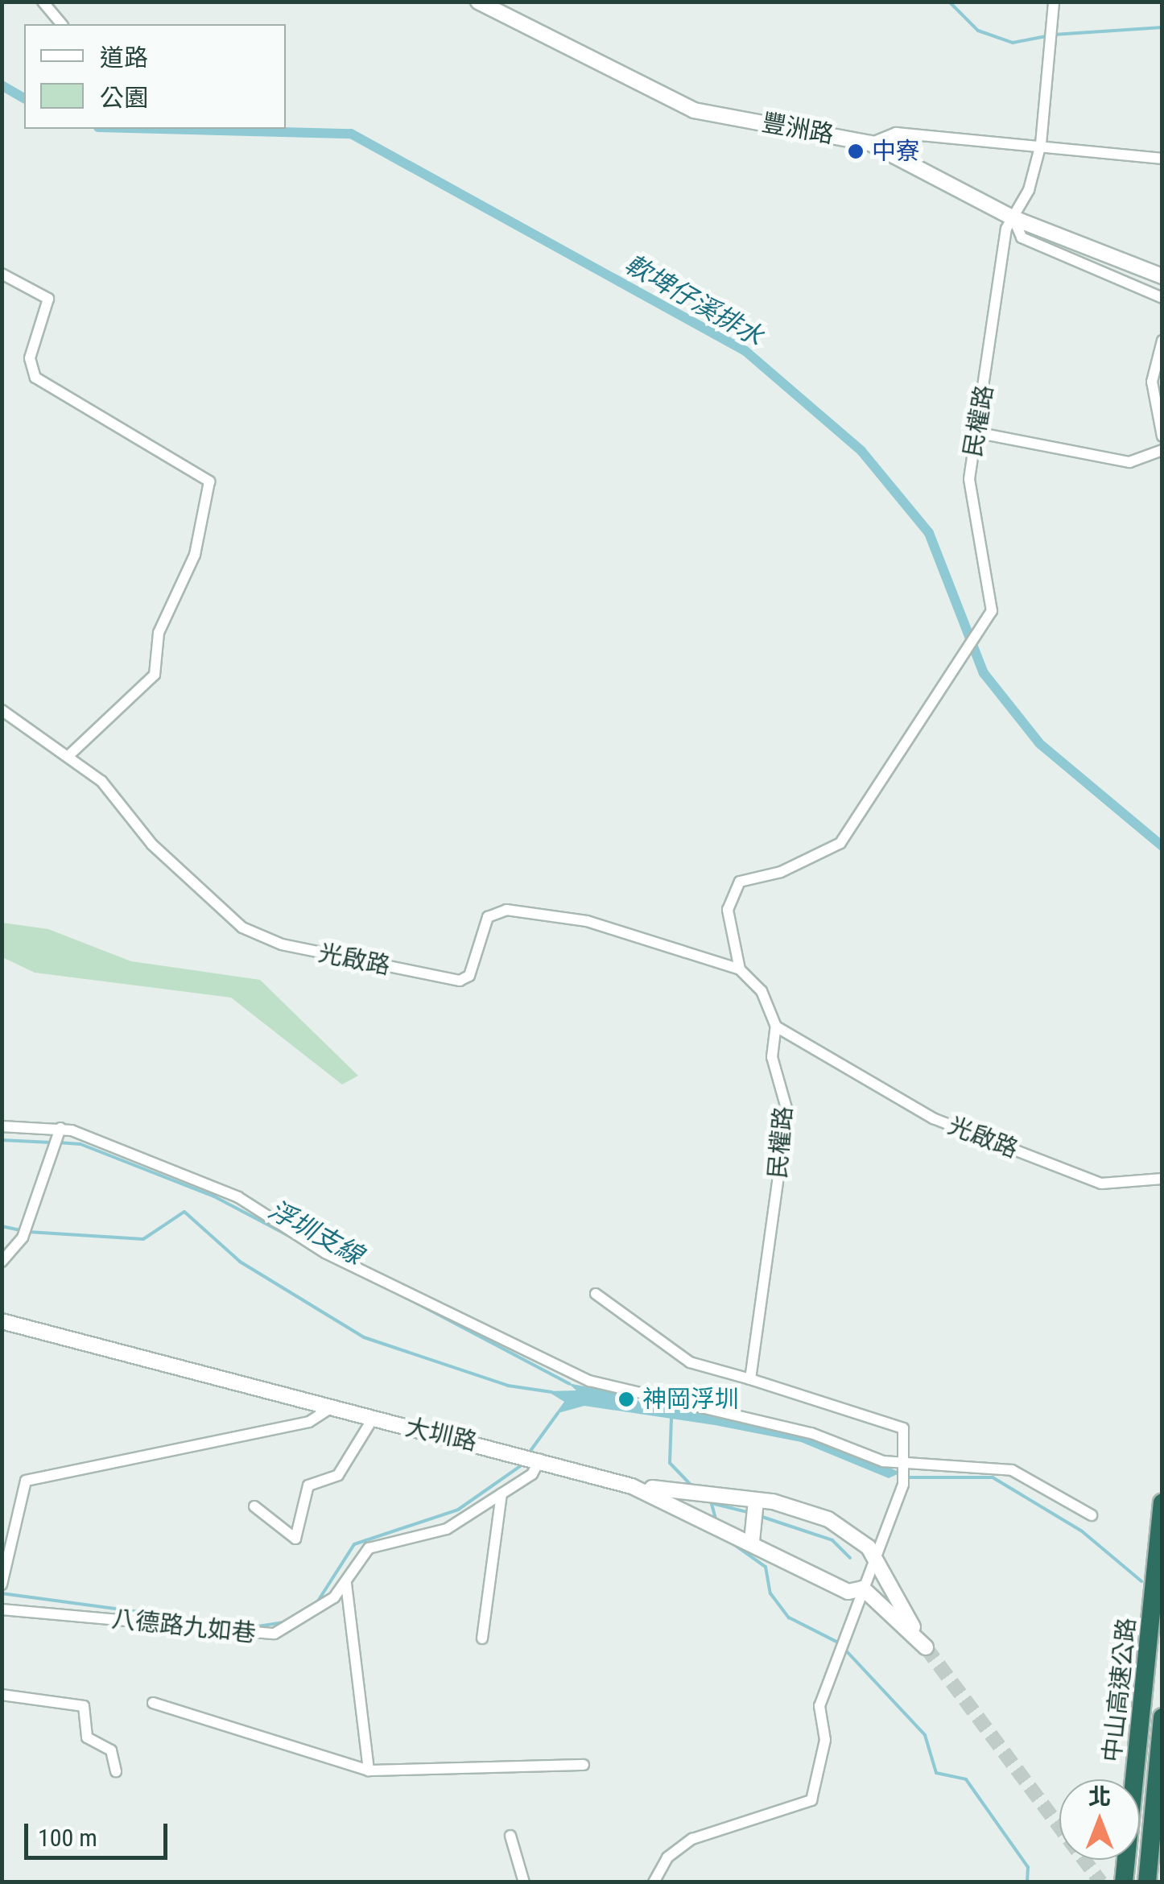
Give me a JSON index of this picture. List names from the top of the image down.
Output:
{
  "streets": {
    "highway": ["中山高速公路"],
    "street": [
      "豐洲路",
      "民權路",
      "光啟路",
      "大圳路",
      "八德路九如巷"
    ]
  },
  "crossings": [
    ["豐洲路", "民權路"],
    ["民權路", "光啟路"],
    ["大圳路", "八德路九如巷"]
  ],
  "water": ["軟埤仔溪排水", "浮圳支線"],
  "places": ["中寮", "神岡浮圳"],
  "legend": ["道路", "公園"],
  "scale_bar": "100 m",
  "north": "top"
}
